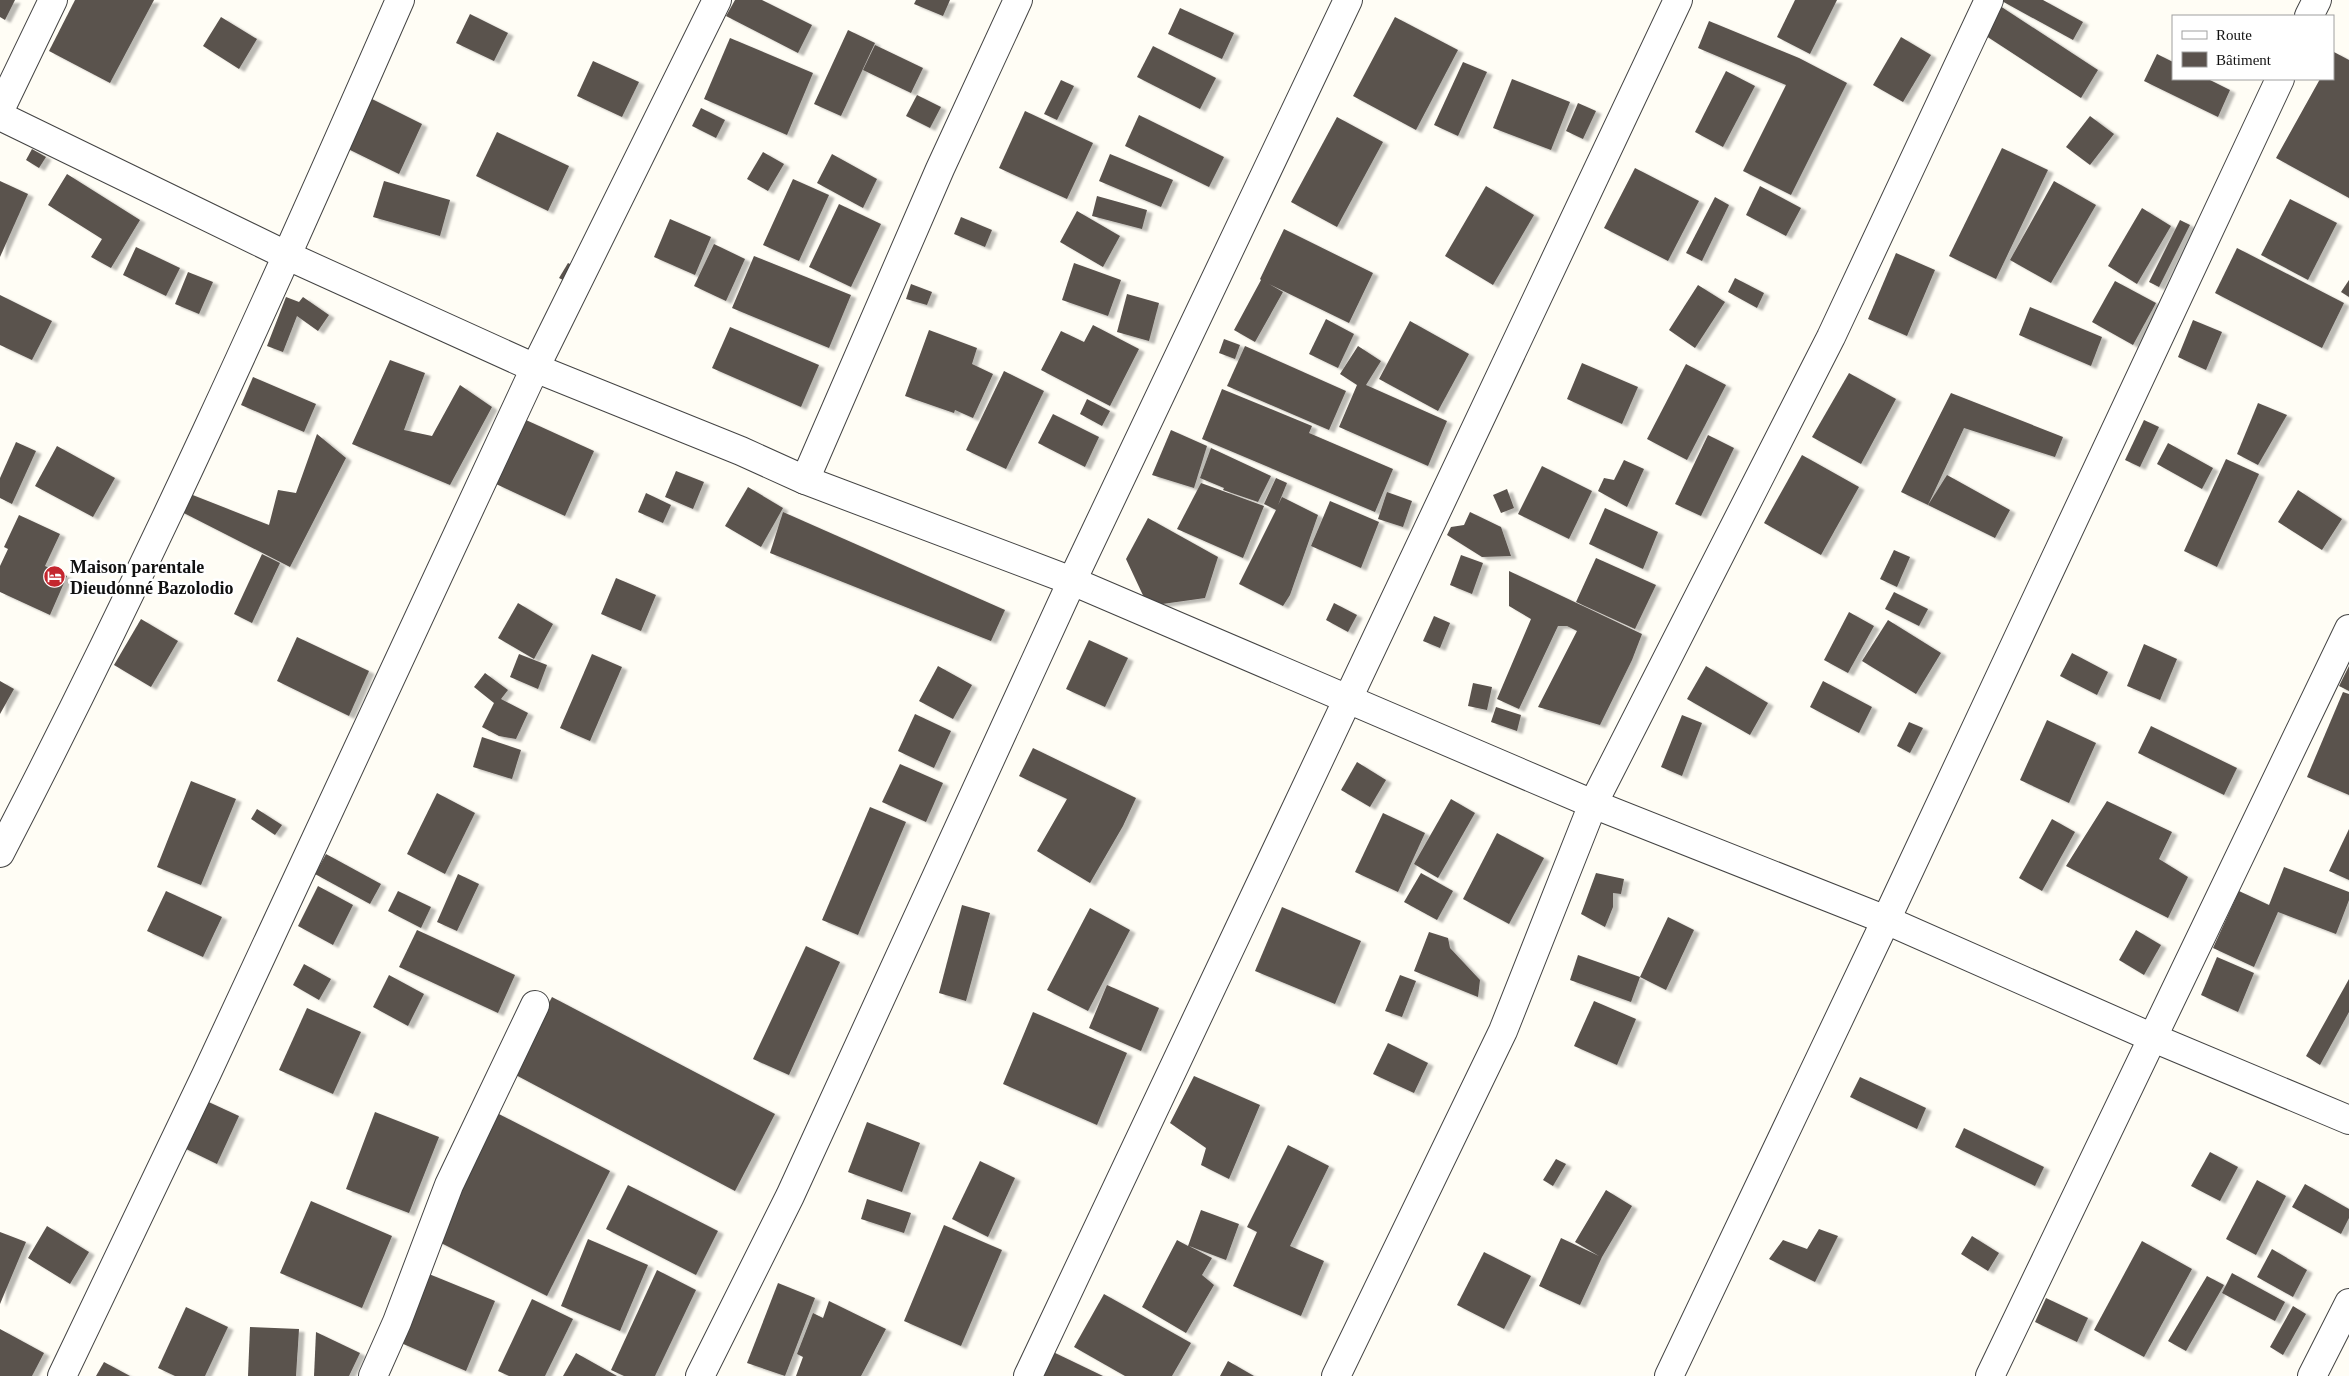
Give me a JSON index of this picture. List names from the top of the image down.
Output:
{
  "places": {
    "hotel": ["Maison parentale Dieudonné Bazolodio"]
  },
  "legend": ["Route", "Bâtiment"]
}
